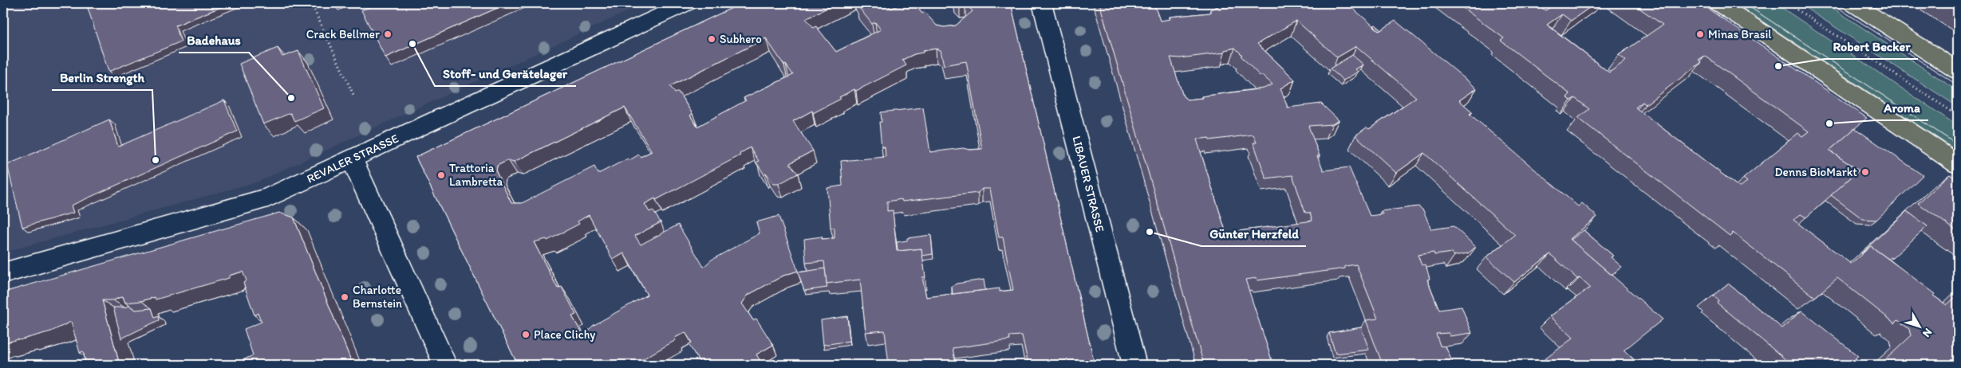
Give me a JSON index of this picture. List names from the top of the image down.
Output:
{
  "streets": {
    "street": ["REVALER STRASSE", "LIBAUER STRASSE"]
  },
  "places": [
    "Crack Bellmer",
    "Minas Brasil",
    "Subhero",
    "Stoff- und Gerätelager",
    "Robert Becker",
    "Badehaus",
    "Aroma",
    "Berlin Strength",
    "Denns BioMarkt",
    "Trattoria Lambretta",
    "Günter Herzfeld",
    "Charlotte Bernstein",
    "Place Clichy"
  ],
  "north": "bottom right"
}
